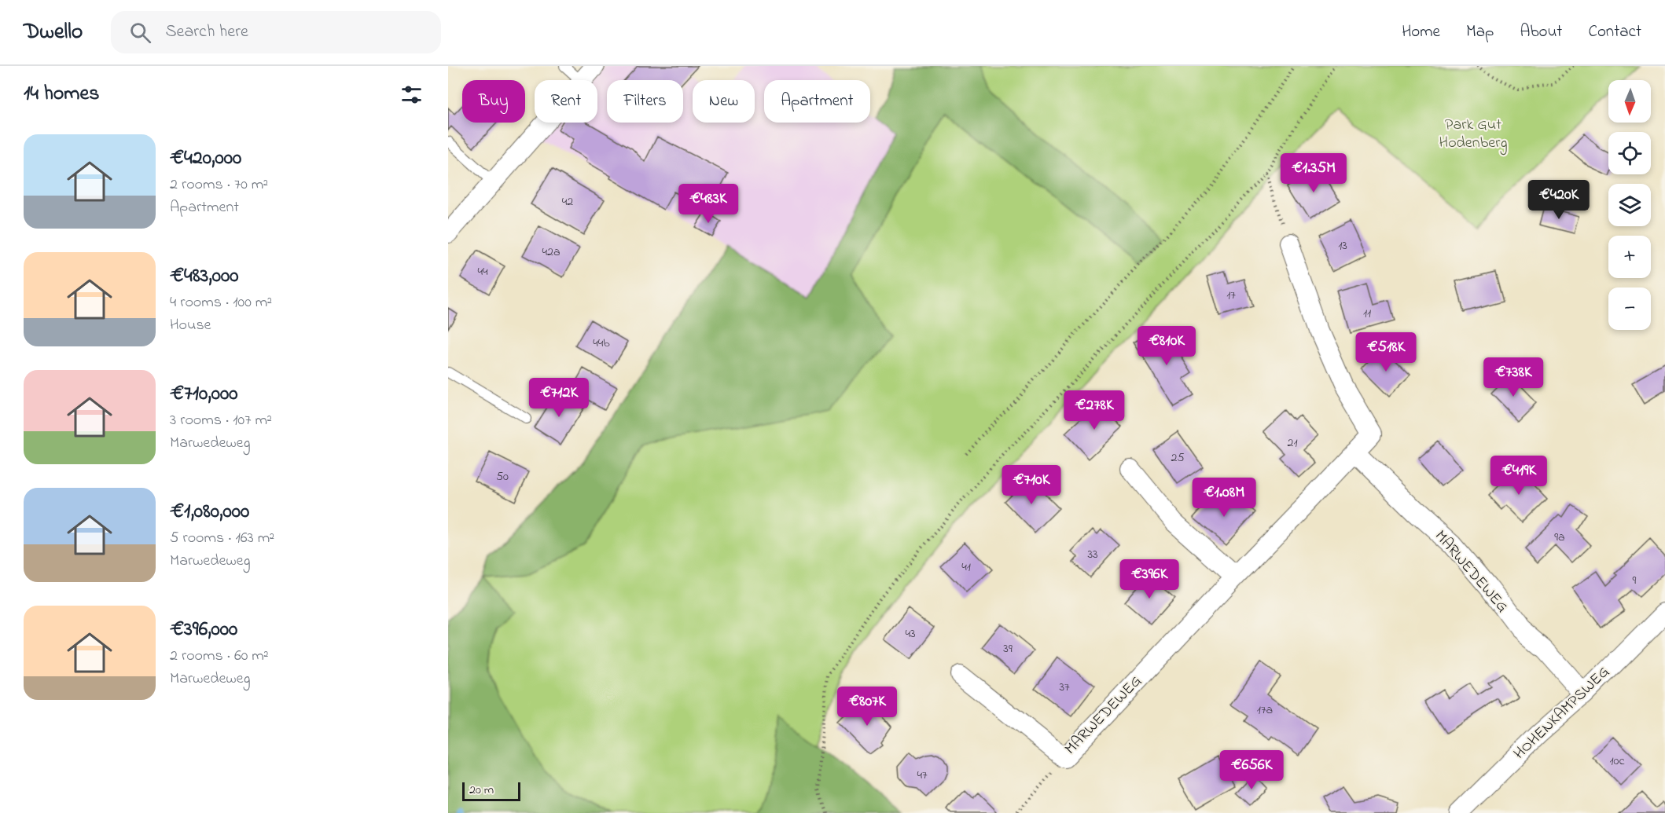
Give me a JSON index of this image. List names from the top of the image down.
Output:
{
  "streets": {
    "street": ["MARWEDEWEG", "HOHENKAMPSWEG"]
  },
  "crossings": [
    ["MARWEDEWEG", "HOHENKAMPSWEG"]
  ],
  "parks": ["Park Gut Hodenberg"],
  "house_numbers": [
    "42",
    "13",
    "42a",
    "44",
    "17",
    "11",
    "44b",
    "21",
    "25",
    "50",
    "9a",
    "33",
    "41",
    "9",
    "43",
    "39",
    "37",
    "17a",
    "10c",
    "47"
  ],
  "scale_bar": "20 m",
  "north": "bottom",
  "page": {
    "header": "Dwello",
    "search": "Search here",
    "nav": [
      "Home",
      "Map",
      "About",
      "Contact"
    ],
    "heading": "14 homes",
    "map_buttons": ["+", "−"],
    "chip": [
      "Buy",
      "Rent",
      "Filters",
      "New",
      "Apartment"
    ],
    "list": [
      {
        "name": "€420,000",
        "note": "2 rooms · 70 m² · Apartment"
      },
      {
        "name": "€483,000",
        "note": "4 rooms · 100 m² · House"
      },
      {
        "name": "€710,000",
        "note": "3 rooms · 107 m² · Marwedeweg"
      },
      {
        "name": "€1,080,000",
        "note": "5 rooms · 163 m² · Marwedeweg"
      },
      {
        "name": "€396,000",
        "note": "2 rooms · 60 m² · Marwedeweg"
      }
    ],
    "price": [
      "€1.35M",
      "€420K",
      "€483K",
      "€810K",
      "€518K",
      "€738K",
      "€712K",
      "€278K",
      "€419K",
      "€710K",
      "€1.08M",
      "€396K",
      "€807K",
      "€656K"
    ],
    "scale": "20 m"
  }
}
